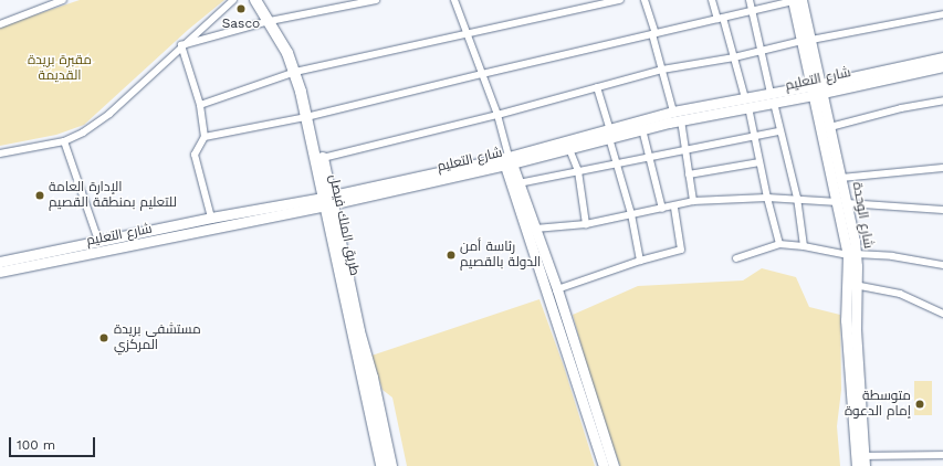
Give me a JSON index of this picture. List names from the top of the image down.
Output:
{
  "streets": {
    "main road": ["طريق الملك فيصل"],
    "street": ["شارع التعليم", "شارع الوحدة"]
  },
  "crossings": [
    ["شارع التعليم", "شارع الوحدة"],
    ["شارع التعليم", "طريق الملك فيصل"]
  ],
  "parks": ["مقبرة بريدة القديمة"],
  "places": [
    "Sasco",
    "الإدارة العامة للتعليم بمنطقة القصيم",
    "رئاسة أمن الدولة بالقصيم",
    "مستشفى بريدة المركزي",
    "متوسطة إمام الدعوة"
  ],
  "scale_bar": "100 m"
}
